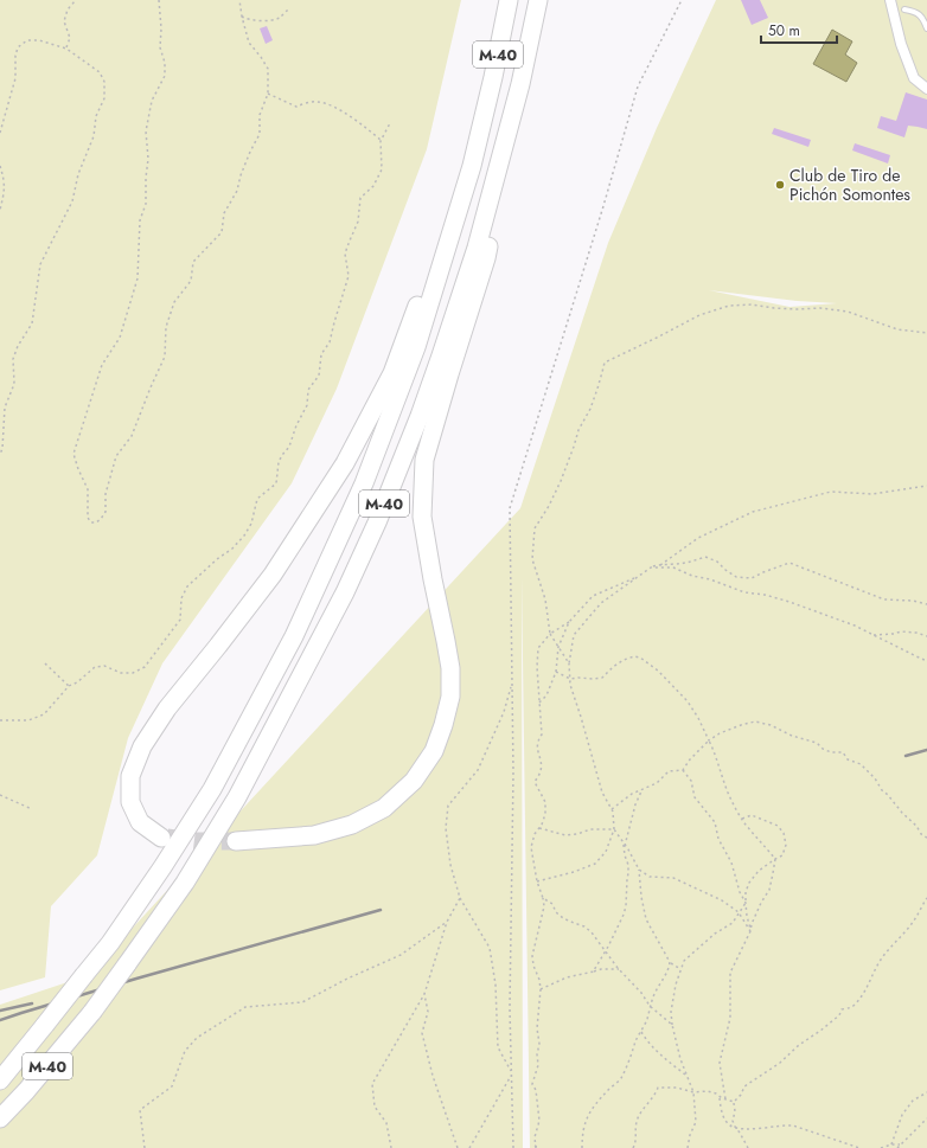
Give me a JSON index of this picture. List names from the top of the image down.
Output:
{
  "streets": {
    "highway": ["M-40"]
  },
  "places": ["Club de Tiro de Pichón Somontes"],
  "scale_bar": "50 m"
}
